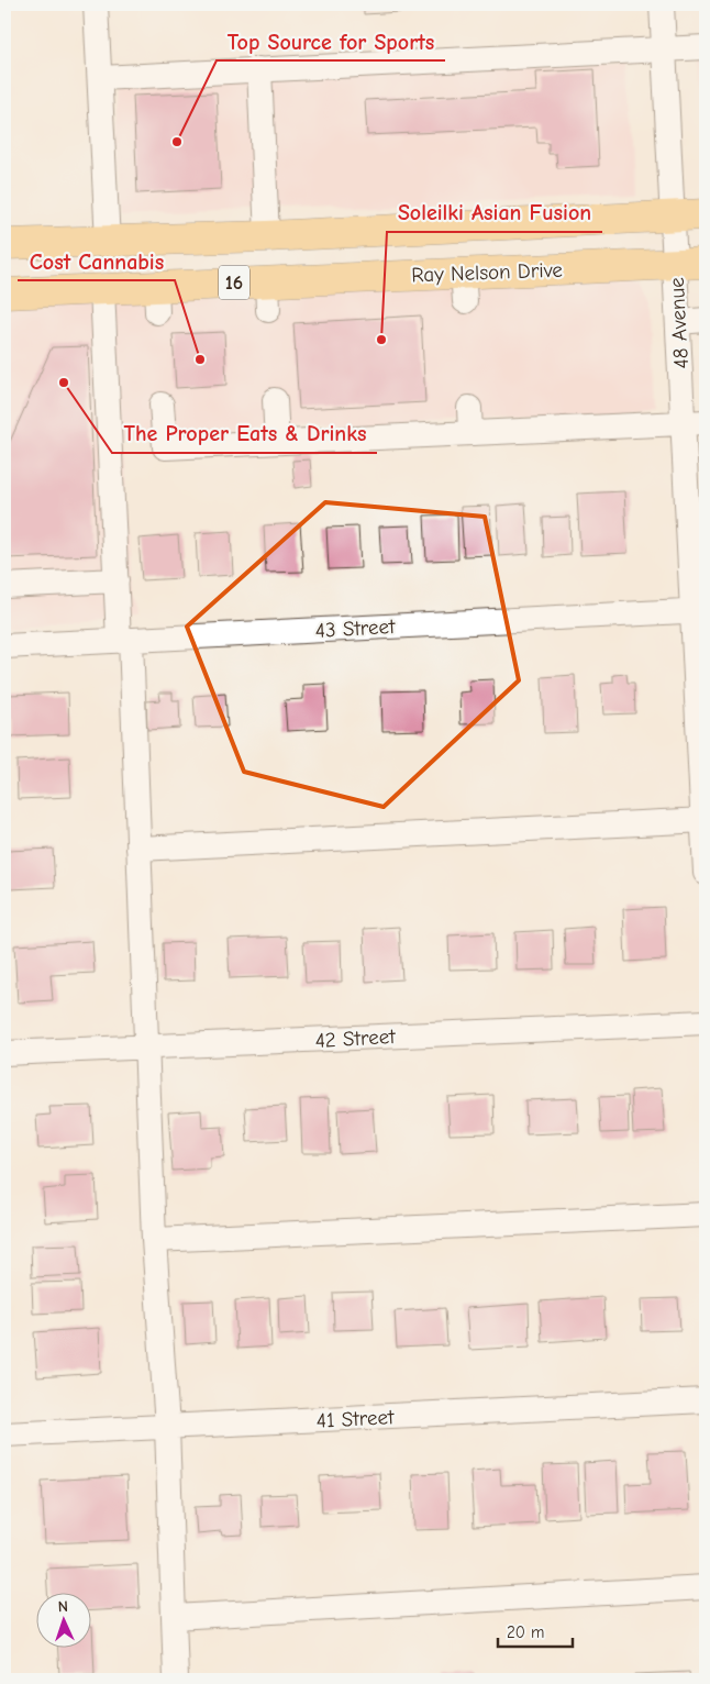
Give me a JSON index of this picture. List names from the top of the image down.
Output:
{
  "streets": {
    "highway": ["Ray Nelson Drive", "16"],
    "street": [
      "48 Avenue",
      "43 Street",
      "42 Street",
      "41 Street"
    ]
  },
  "crossings": [
    ["Ray Nelson Drive", "48 Avenue"],
    ["16", "48 Avenue"],
    ["48 Avenue", "43 Street"]
  ],
  "places": [
    "Top Source for Sports",
    "Soleilki Asian Fusion",
    "Cost Cannabis",
    "The Proper Eats & Drinks"
  ],
  "scale_bar": "20 m",
  "north": "top"
}
